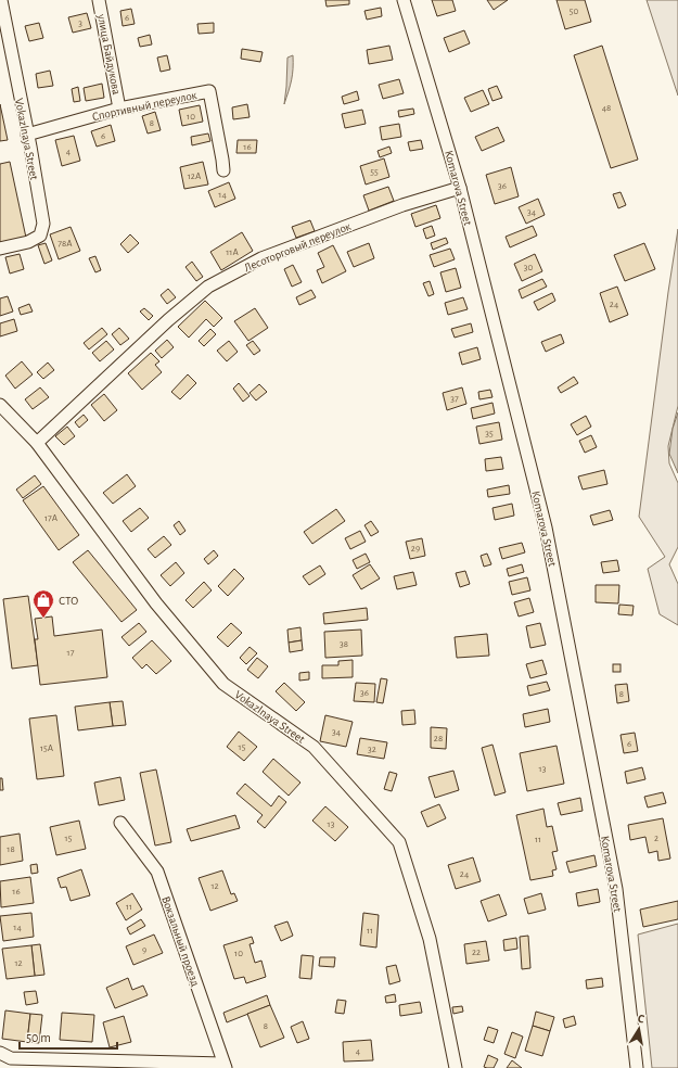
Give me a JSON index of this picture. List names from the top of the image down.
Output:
{
  "streets": {
    "street": [
      "улица Байдукова",
      "Спортивный переулок",
      "Vokazlnaya Street",
      "Komarova Street",
      "Лесоторговый переулок",
      "Вокзальный проезд"
    ]
  },
  "crossings": [
    ["улица Байдукова", "Спортивный переулок"],
    ["Спортивный переулок", "Vokazlnaya Street"],
    ["Vokazlnaya Street", "Лесоторговый переулок"],
    ["Komarova Street", "Лесоторговый переулок"]
  ],
  "places": {
    "shop": ["СТО"]
  },
  "house_numbers": [
    "50",
    "6",
    "3",
    "48",
    "10",
    "8",
    "6",
    "16",
    "4",
    "55",
    "12А",
    "36",
    "14",
    "34",
    "78А",
    "11А",
    "30",
    "24",
    "37",
    "35",
    "17А",
    "29",
    "38",
    "17",
    "36",
    "8",
    "34",
    "28",
    "6",
    "15",
    "15А",
    "32",
    "13",
    "13",
    "15",
    "2",
    "11",
    "18",
    "24",
    "12",
    "16",
    "11",
    "14",
    "11",
    "9",
    "22",
    "10",
    "12",
    "8",
    "4"
  ],
  "scale_bar": "50 m",
  "north": "top"
}
